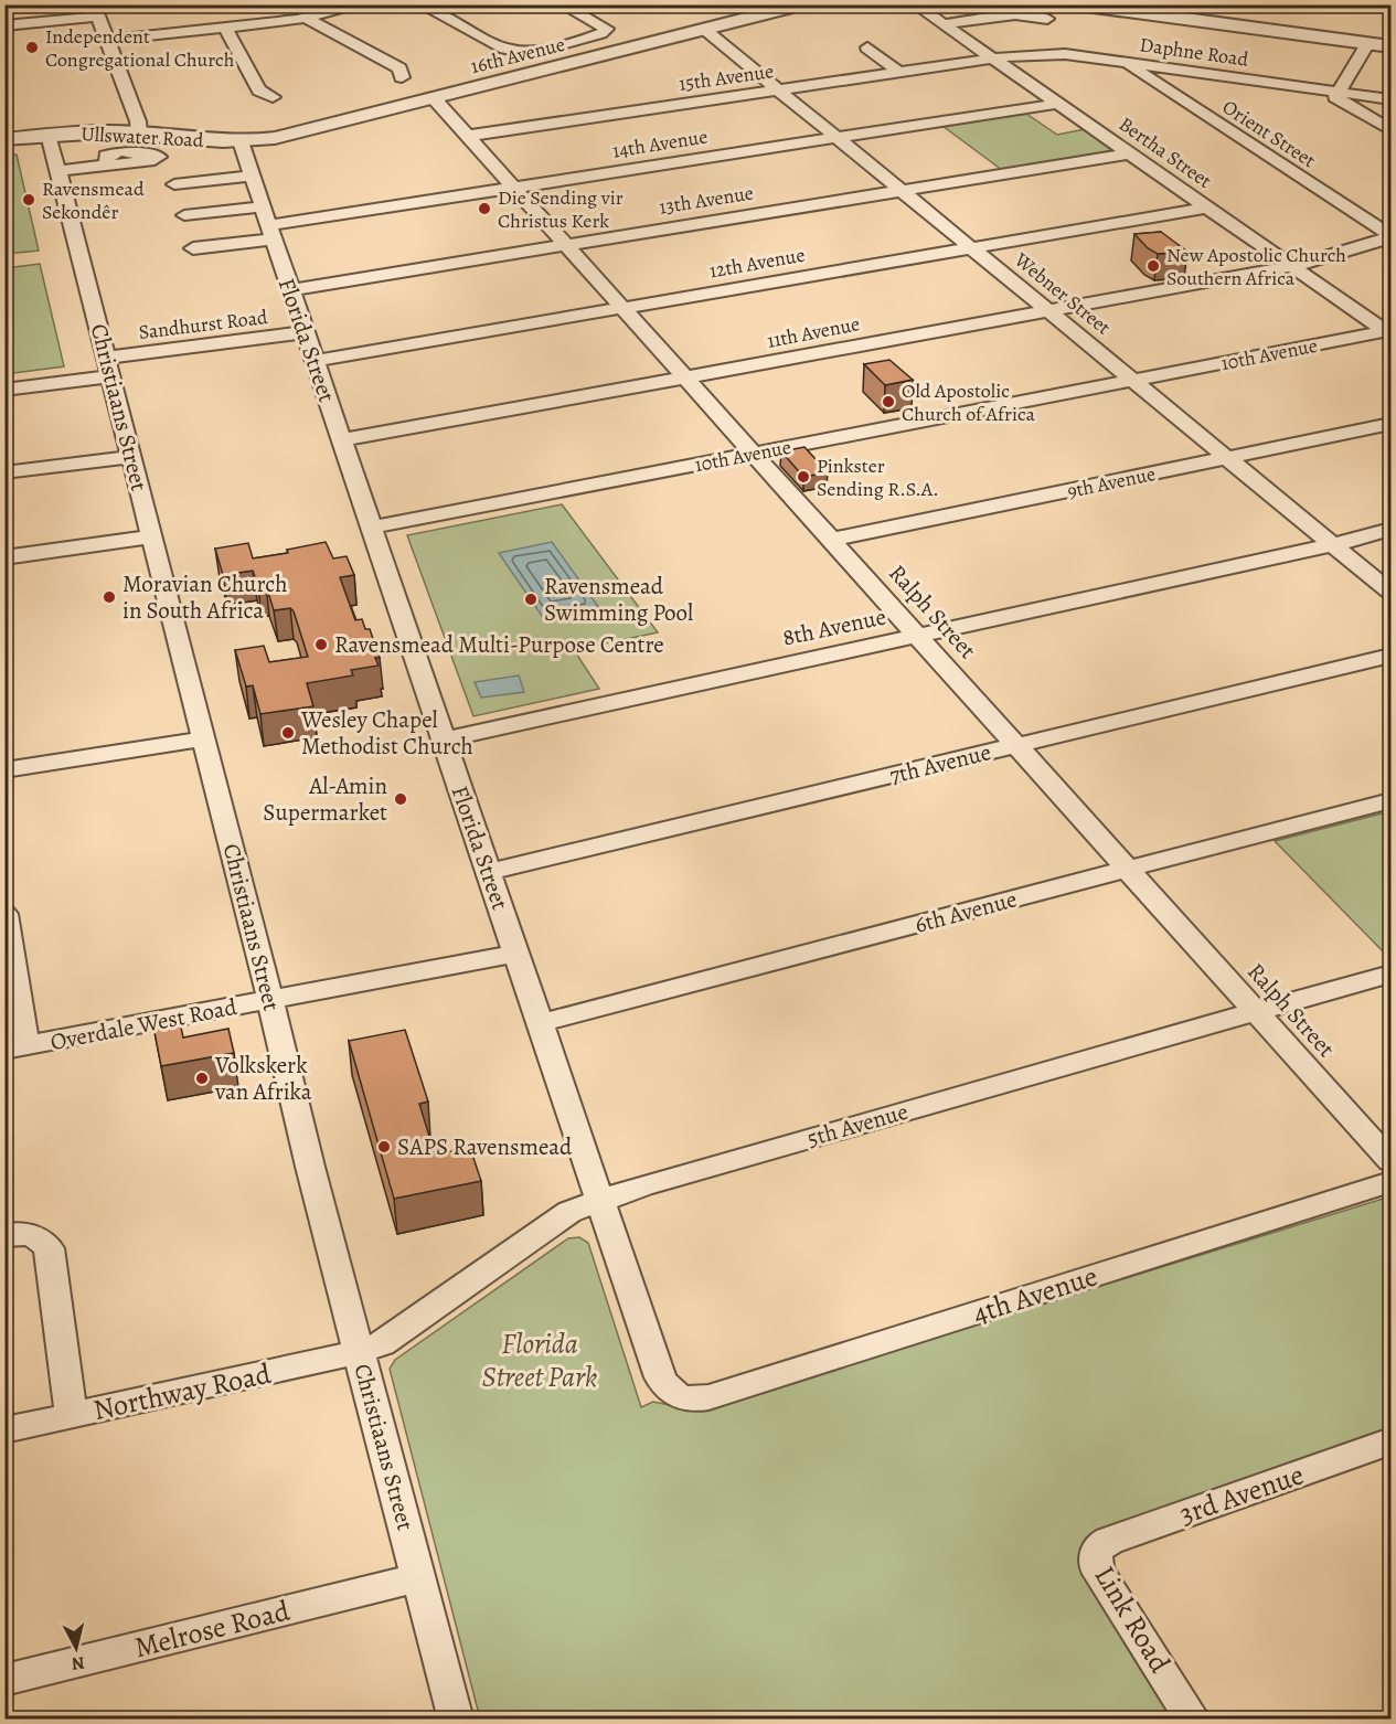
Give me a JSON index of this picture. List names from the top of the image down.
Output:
{
  "streets": {
    "street": [
      "Daphne Road",
      "16th Avenue",
      "15th Avenue",
      "Orient Street",
      "Ullswater Road",
      "14th Avenue",
      "Bertha Street",
      "13th Avenue",
      "12th Avenue",
      "Webner Street",
      "Sandhurst Road",
      "11th Avenue",
      "Florida Street",
      "10th Avenue",
      "Christiaans Street",
      "9th Avenue",
      "Ralph Street",
      "8th Avenue",
      "7th Avenue",
      "6th Avenue",
      "Overdale West Road",
      "5th Avenue",
      "4th Avenue",
      "Northway Road",
      "3rd Avenue",
      "Link Road",
      "Melrose Road"
    ]
  },
  "crossings": [
    ["Daphne Road", "15th Avenue"],
    ["Daphne Road", "Orient Street"],
    ["Daphne Road", "Bertha Street"],
    ["16th Avenue", "Ullswater Road"],
    ["16th Avenue", "Webner Street"],
    ["16th Avenue", "Florida Street"],
    ["16th Avenue", "Ralph Street"],
    ["15th Avenue", "Bertha Street"],
    ["15th Avenue", "Webner Street"],
    ["15th Avenue", "Ralph Street"],
    ["Orient Street", "11th Avenue"],
    ["Ullswater Road", "Florida Street"],
    ["Ullswater Road", "Christiaans Street"],
    ["14th Avenue", "Bertha Street"],
    ["14th Avenue", "Webner Street"],
    ["14th Avenue", "Florida Street"],
    ["14th Avenue", "Ralph Street"],
    ["Bertha Street", "13th Avenue"],
    ["Bertha Street", "12th Avenue"],
    ["Bertha Street", "11th Avenue"],
    ["Bertha Street", "10th Avenue"],
    ["13th Avenue", "Webner Street"],
    ["13th Avenue", "Florida Street"],
    ["13th Avenue", "Ralph Street"],
    ["12th Avenue", "Webner Street"],
    ["12th Avenue", "Florida Street"],
    ["12th Avenue", "Ralph Street"],
    ["Webner Street", "11th Avenue"],
    ["Webner Street", "10th Avenue"],
    ["Webner Street", "9th Avenue"],
    ["Webner Street", "8th Avenue"],
    ["Sandhurst Road", "Florida Street"],
    ["Sandhurst Road", "Christiaans Street"],
    ["11th Avenue", "Florida Street"],
    ["11th Avenue", "Ralph Street"],
    ["Florida Street", "10th Avenue"],
    ["Florida Street", "8th Avenue"],
    ["Florida Street", "7th Avenue"],
    ["Florida Street", "6th Avenue"],
    ["Florida Street", "Overdale West Road"],
    ["Florida Street", "5th Avenue"],
    ["Florida Street", "4th Avenue"],
    ["10th Avenue", "Ralph Street"],
    ["Christiaans Street", "Overdale West Road"],
    ["Christiaans Street", "5th Avenue"],
    ["Christiaans Street", "Northway Road"],
    ["Christiaans Street", "Melrose Road"],
    ["9th Avenue", "Ralph Street"],
    ["Ralph Street", "8th Avenue"],
    ["Ralph Street", "7th Avenue"],
    ["Ralph Street", "6th Avenue"],
    ["Ralph Street", "5th Avenue"],
    ["5th Avenue", "Northway Road"],
    ["3rd Avenue", "Link Road"]
  ],
  "parks": ["Florida Street Park"],
  "places": [
    "Independent Congregational Church",
    "Ravensmead Sekondêr",
    "Die Sending vir Christus Kerk",
    "New Apostolic Church Southern Africa",
    "Old Apostolic Church of Africa",
    "Pinkster Sending R.S.A.",
    "Moravian Church in South Africa",
    "Ravensmead Swimming Pool",
    "Ravensmead Multi-Purpose Centre",
    "Wesley Chapel Methodist Church",
    "Al-Amin Supermarket",
    "Volkskerk van Afrika",
    "SAPS Ravensmead"
  ],
  "north": "bottom"
}
